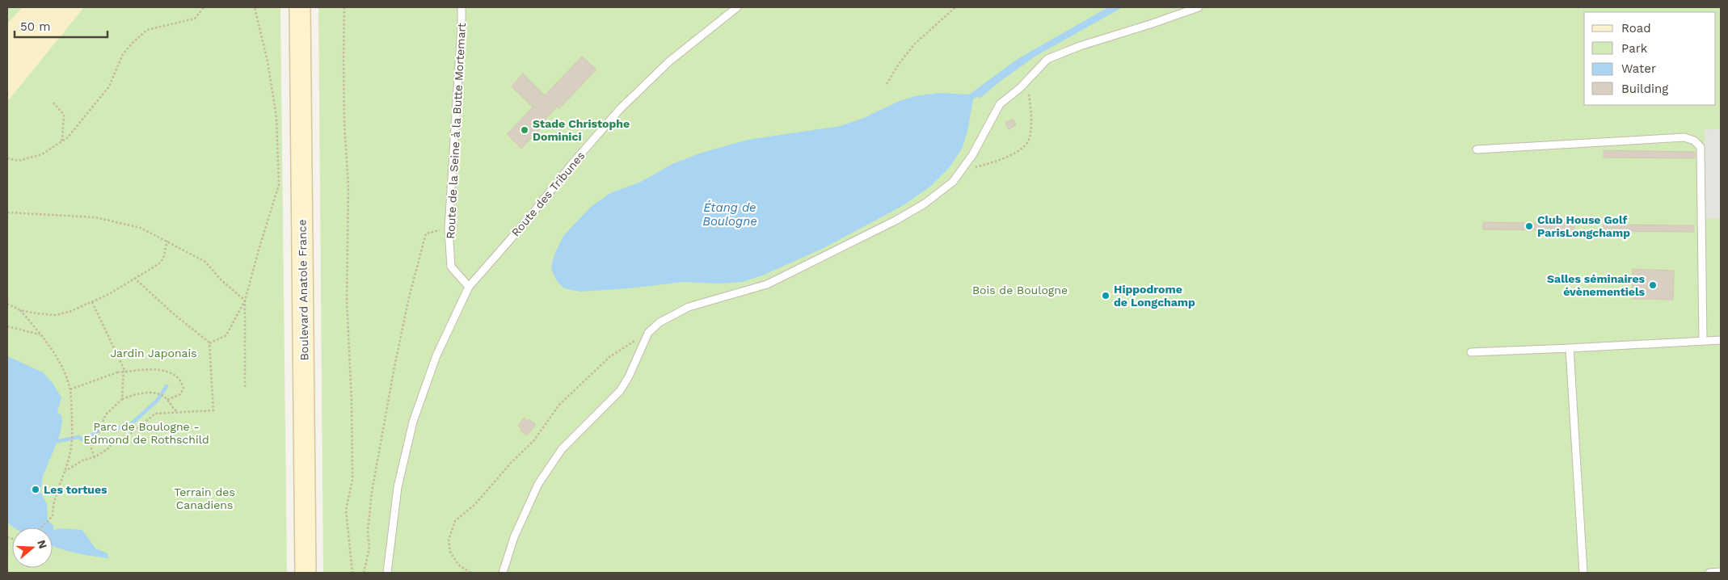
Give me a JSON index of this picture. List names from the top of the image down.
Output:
{
  "streets": {
    "main road": ["Boulevard Anatole France"],
    "lane": ["Route de la Seine à la Butte Mortemart", "Route des Tribunes"]
  },
  "crossings": [
    ["Route de la Seine à la Butte Mortemart", "Route des Tribunes"]
  ],
  "water": ["Étang de Boulogne"],
  "parks": [
    "Bois de Boulogne",
    "Jardin Japonais",
    "Parc de Boulogne - Edmond de Rothschild",
    "Terrain des Canadiens"
  ],
  "places": [
    "Stade Christophe Dominici",
    "Club House Golf ParisLongchamp",
    "Salles séminaires évènementiels",
    "Hippodrome de Longchamp",
    "Les tortues"
  ],
  "legend": [
    "Road",
    "Park",
    "Water",
    "Building"
  ],
  "scale_bar": "50 m",
  "north": "right"
}
